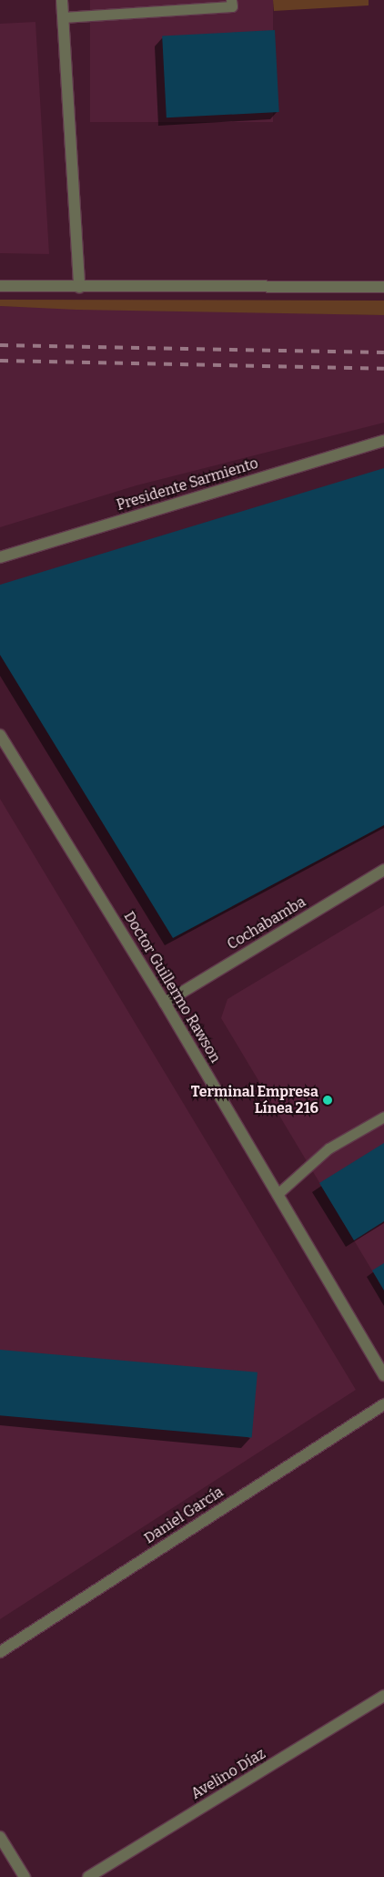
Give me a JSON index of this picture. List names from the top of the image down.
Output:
{
  "streets": {
    "street": [
      "Presidente Sarmiento",
      "Cochabamba",
      "Doctor Guillermo Rawson",
      "Daniel García",
      "Avelino Díaz"
    ]
  },
  "crossings": [
    ["Cochabamba", "Doctor Guillermo Rawson"]
  ],
  "places": ["Terminal Empresa Línea 216"]
}
